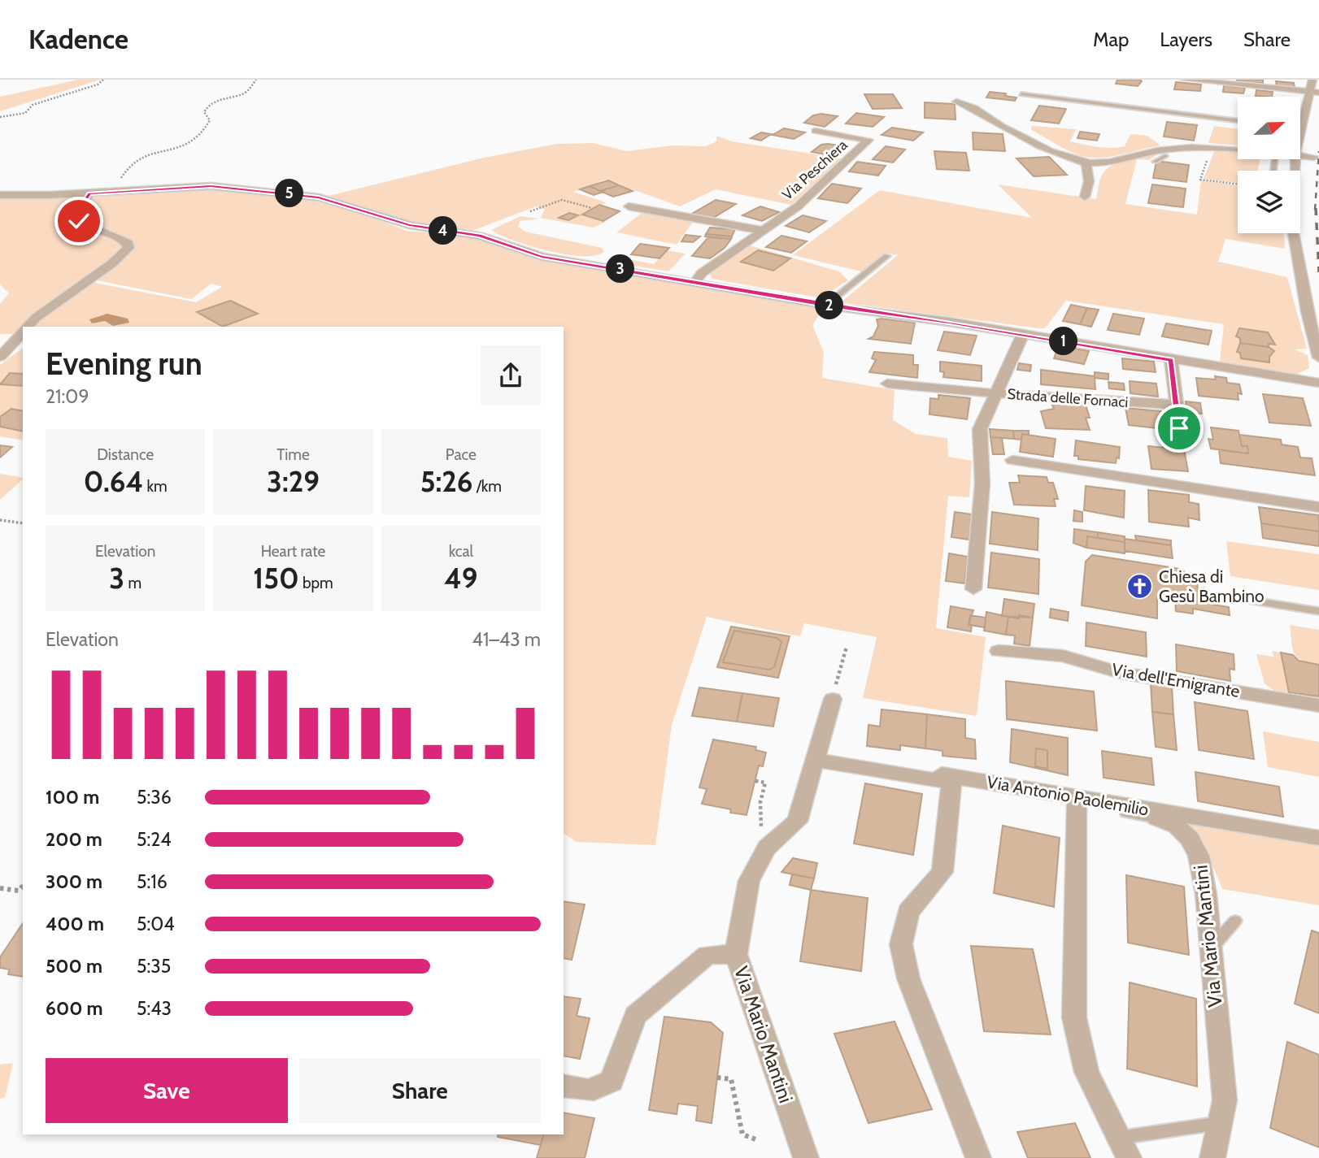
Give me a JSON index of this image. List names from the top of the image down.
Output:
{
  "streets": {
    "street": [
      "Via Peschiera",
      "Strada delle Fornaci",
      "Via dell'Emigrante",
      "Via Antonio Paolemilio",
      "Via Mario Mantini"
    ]
  },
  "crossings": [
    ["Via Antonio Paolemilio", "Via Mario Mantini"]
  ],
  "places": {
    "church": ["Chiesa di Gesù Bambino"]
  },
  "north": "right",
  "page": {
    "header": "Kadence",
    "nav": ["Map", "Layers", "Share"],
    "pins": [
      "5",
      "4",
      "3",
      "2",
      "1"
    ],
    "heading": ["Evening run", "21:09"],
    "stats": [
      ["Distance", "0.64 km"],
      ["Time", "3:29"],
      ["Pace", "5:26 /km"],
      ["Elevation", "3 m"],
      ["Heart rate", "150 bpm"],
      ["kcal", "49"]
    ],
    "chart": ["Elevation", "41–43 m"],
    "list": [
      {
        "name": "100 m",
        "note": "5:36"
      },
      {
        "name": "200 m",
        "note": "5:24"
      },
      {
        "name": "300 m",
        "note": "5:16"
      },
      {
        "name": "400 m",
        "note": "5:04"
      },
      {
        "name": "500 m",
        "note": "5:35"
      },
      {
        "name": "600 m",
        "note": "5:43"
      }
    ],
    "buttons": ["Save", "Share"]
  }
}
